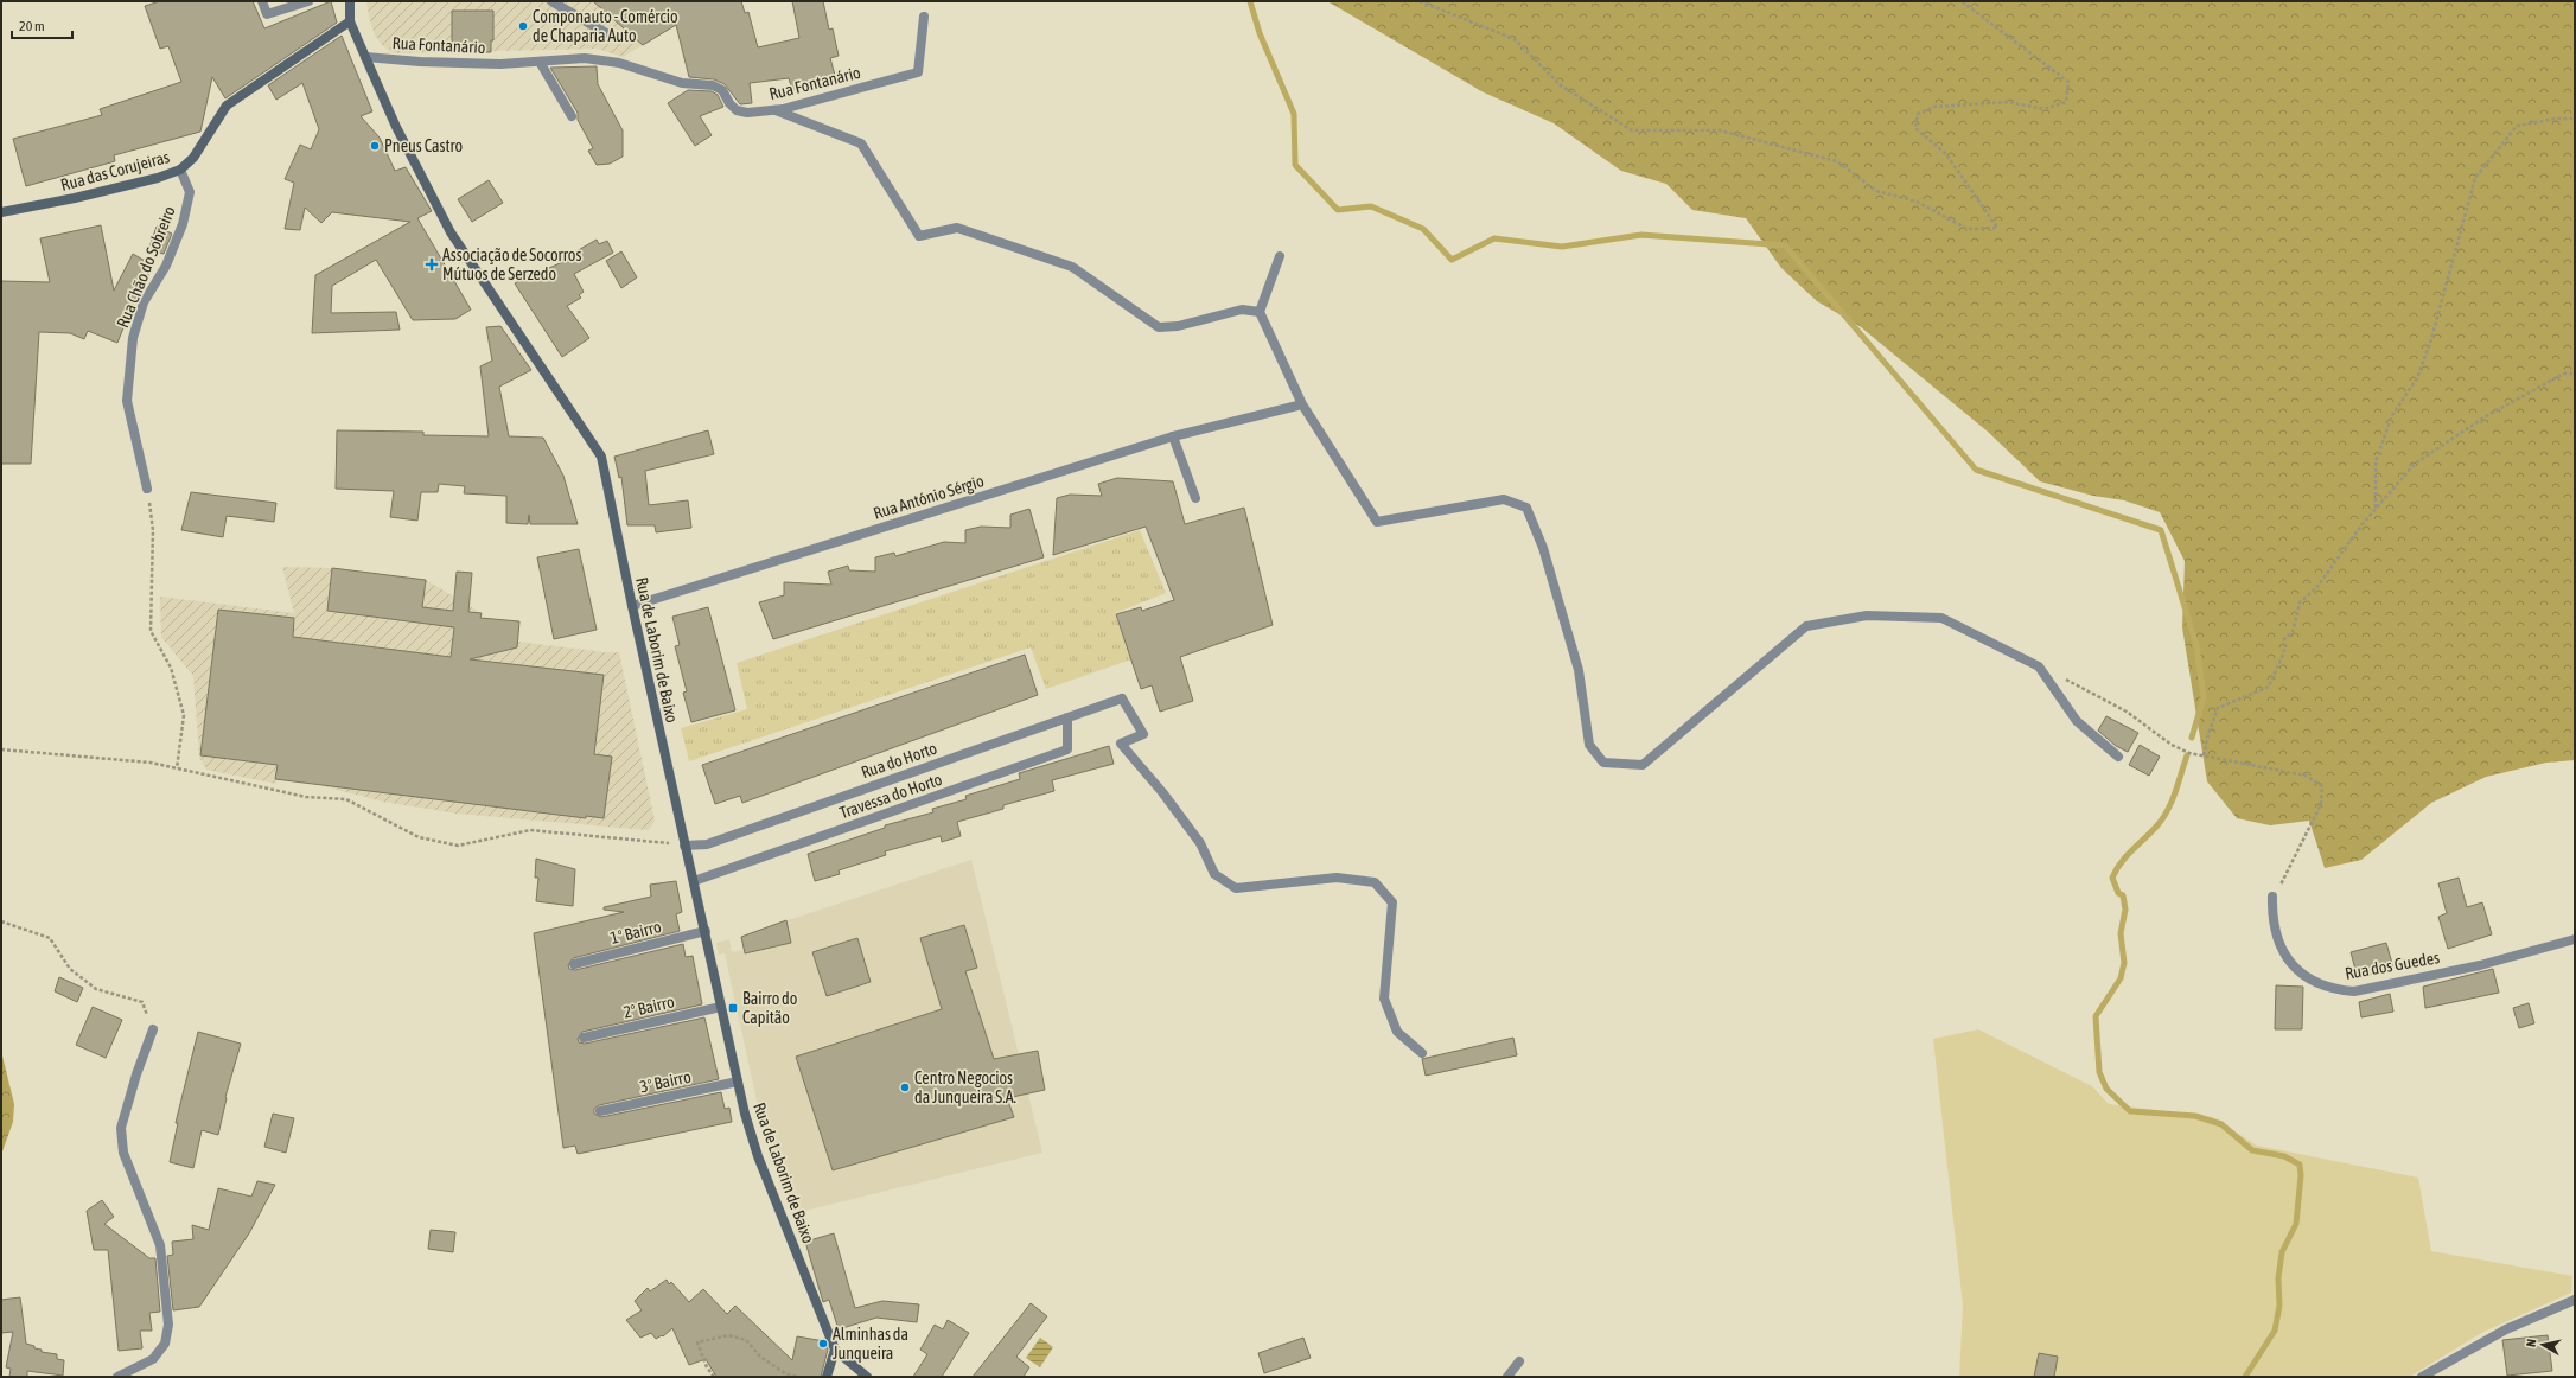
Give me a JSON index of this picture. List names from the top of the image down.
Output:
{
  "streets": {
    "main road": ["Rua das Corujeiras", "Rua de Laborim de Baixo"],
    "street": [
      "Rua Fontanário",
      "Rua Chão do Sobreiro",
      "Rua António Sérgio",
      "Rua do Horto",
      "Travessa do Horto",
      "1º Bairro",
      "Rua dos Guedes",
      "2º Bairro",
      "3º Bairro"
    ]
  },
  "crossings": [
    ["Rua Fontanário", "Rua de Laborim de Baixo"],
    ["Rua das Corujeiras", "Rua Chão do Sobreiro"],
    ["Rua das Corujeiras", "Rua de Laborim de Baixo"],
    ["Rua António Sérgio", "Rua de Laborim de Baixo"],
    ["Rua de Laborim de Baixo", "Rua do Horto"],
    ["Rua de Laborim de Baixo", "Travessa do Horto"],
    ["Rua de Laborim de Baixo", "1º Bairro"],
    ["Rua de Laborim de Baixo", "2º Bairro"],
    ["Rua de Laborim de Baixo", "3º Bairro"],
    ["Rua do Horto", "Travessa do Horto"]
  ],
  "places": {
    "other": [
      "Componauto - Comércio de Chaparia Auto",
      "Pneus Castro",
      "Centro Negocios da Junqueira S.A.",
      "Alminhas da Junqueira"
    ],
    "health": ["Associação de Socorros Mútuos de Serzedo"],
    "transit": ["Bairro do Capitão"]
  },
  "scale_bar": "20 m",
  "north": "left"
}
